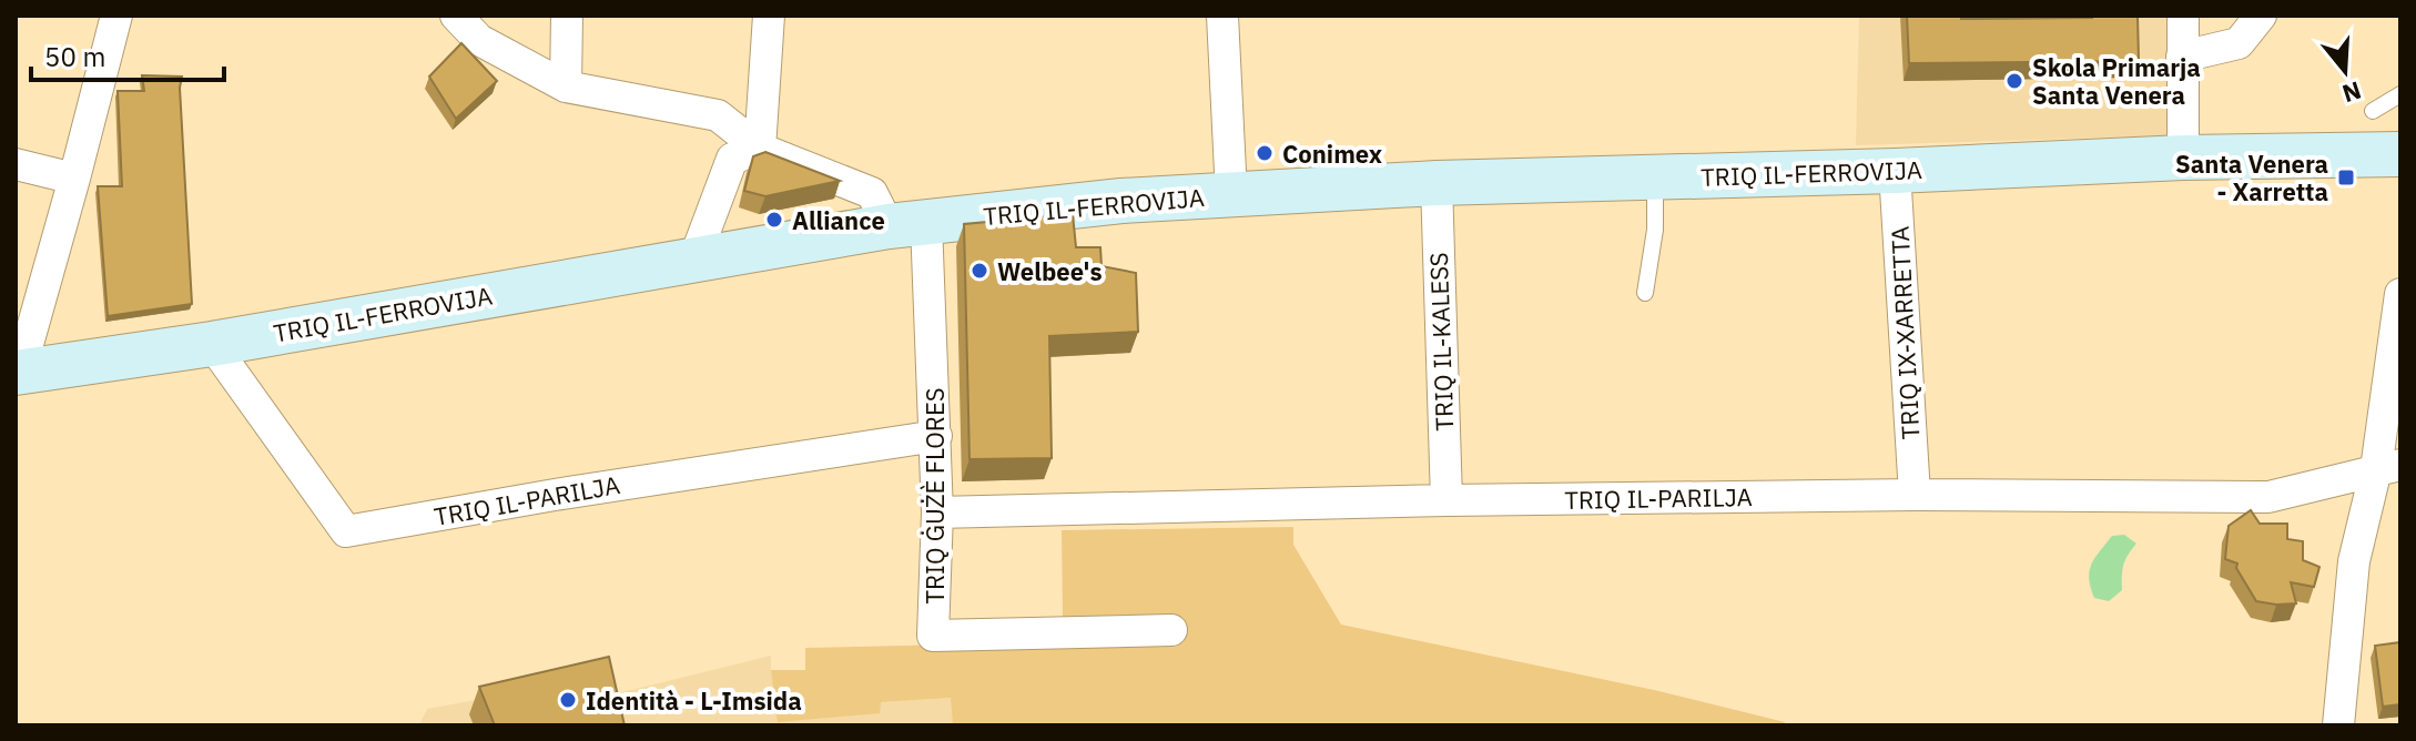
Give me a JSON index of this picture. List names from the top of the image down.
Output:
{
  "streets": {
    "main road": ["TRIQ IL-FERROVIJA"],
    "street": [
      "TRIQ IX-XARRETTA",
      "TRIQ IL-KALESS",
      "TRIQ ĠUŻÈ FLORES",
      "TRIQ IL-PARILJA"
    ]
  },
  "crossings": [
    ["TRIQ IL-FERROVIJA", "TRIQ IX-XARRETTA"],
    ["TRIQ IL-FERROVIJA", "TRIQ IL-KALESS"],
    ["TRIQ IL-FERROVIJA", "TRIQ ĠUŻÈ FLORES"],
    ["TRIQ IL-FERROVIJA", "TRIQ IL-PARILJA"],
    ["TRIQ IX-XARRETTA", "TRIQ IL-PARILJA"],
    ["TRIQ IL-KALESS", "TRIQ IL-PARILJA"],
    ["TRIQ ĠUŻÈ FLORES", "TRIQ IL-PARILJA"]
  ],
  "places": {
    "other": [
      "Skola Primarja Santa Venera",
      "Conimex",
      "Alliance",
      "Welbee's",
      "Identità - L-Imsida"
    ],
    "transit": ["Santa Venera - Xarretta"]
  },
  "scale_bar": "50 m",
  "north": "bottom"
}
